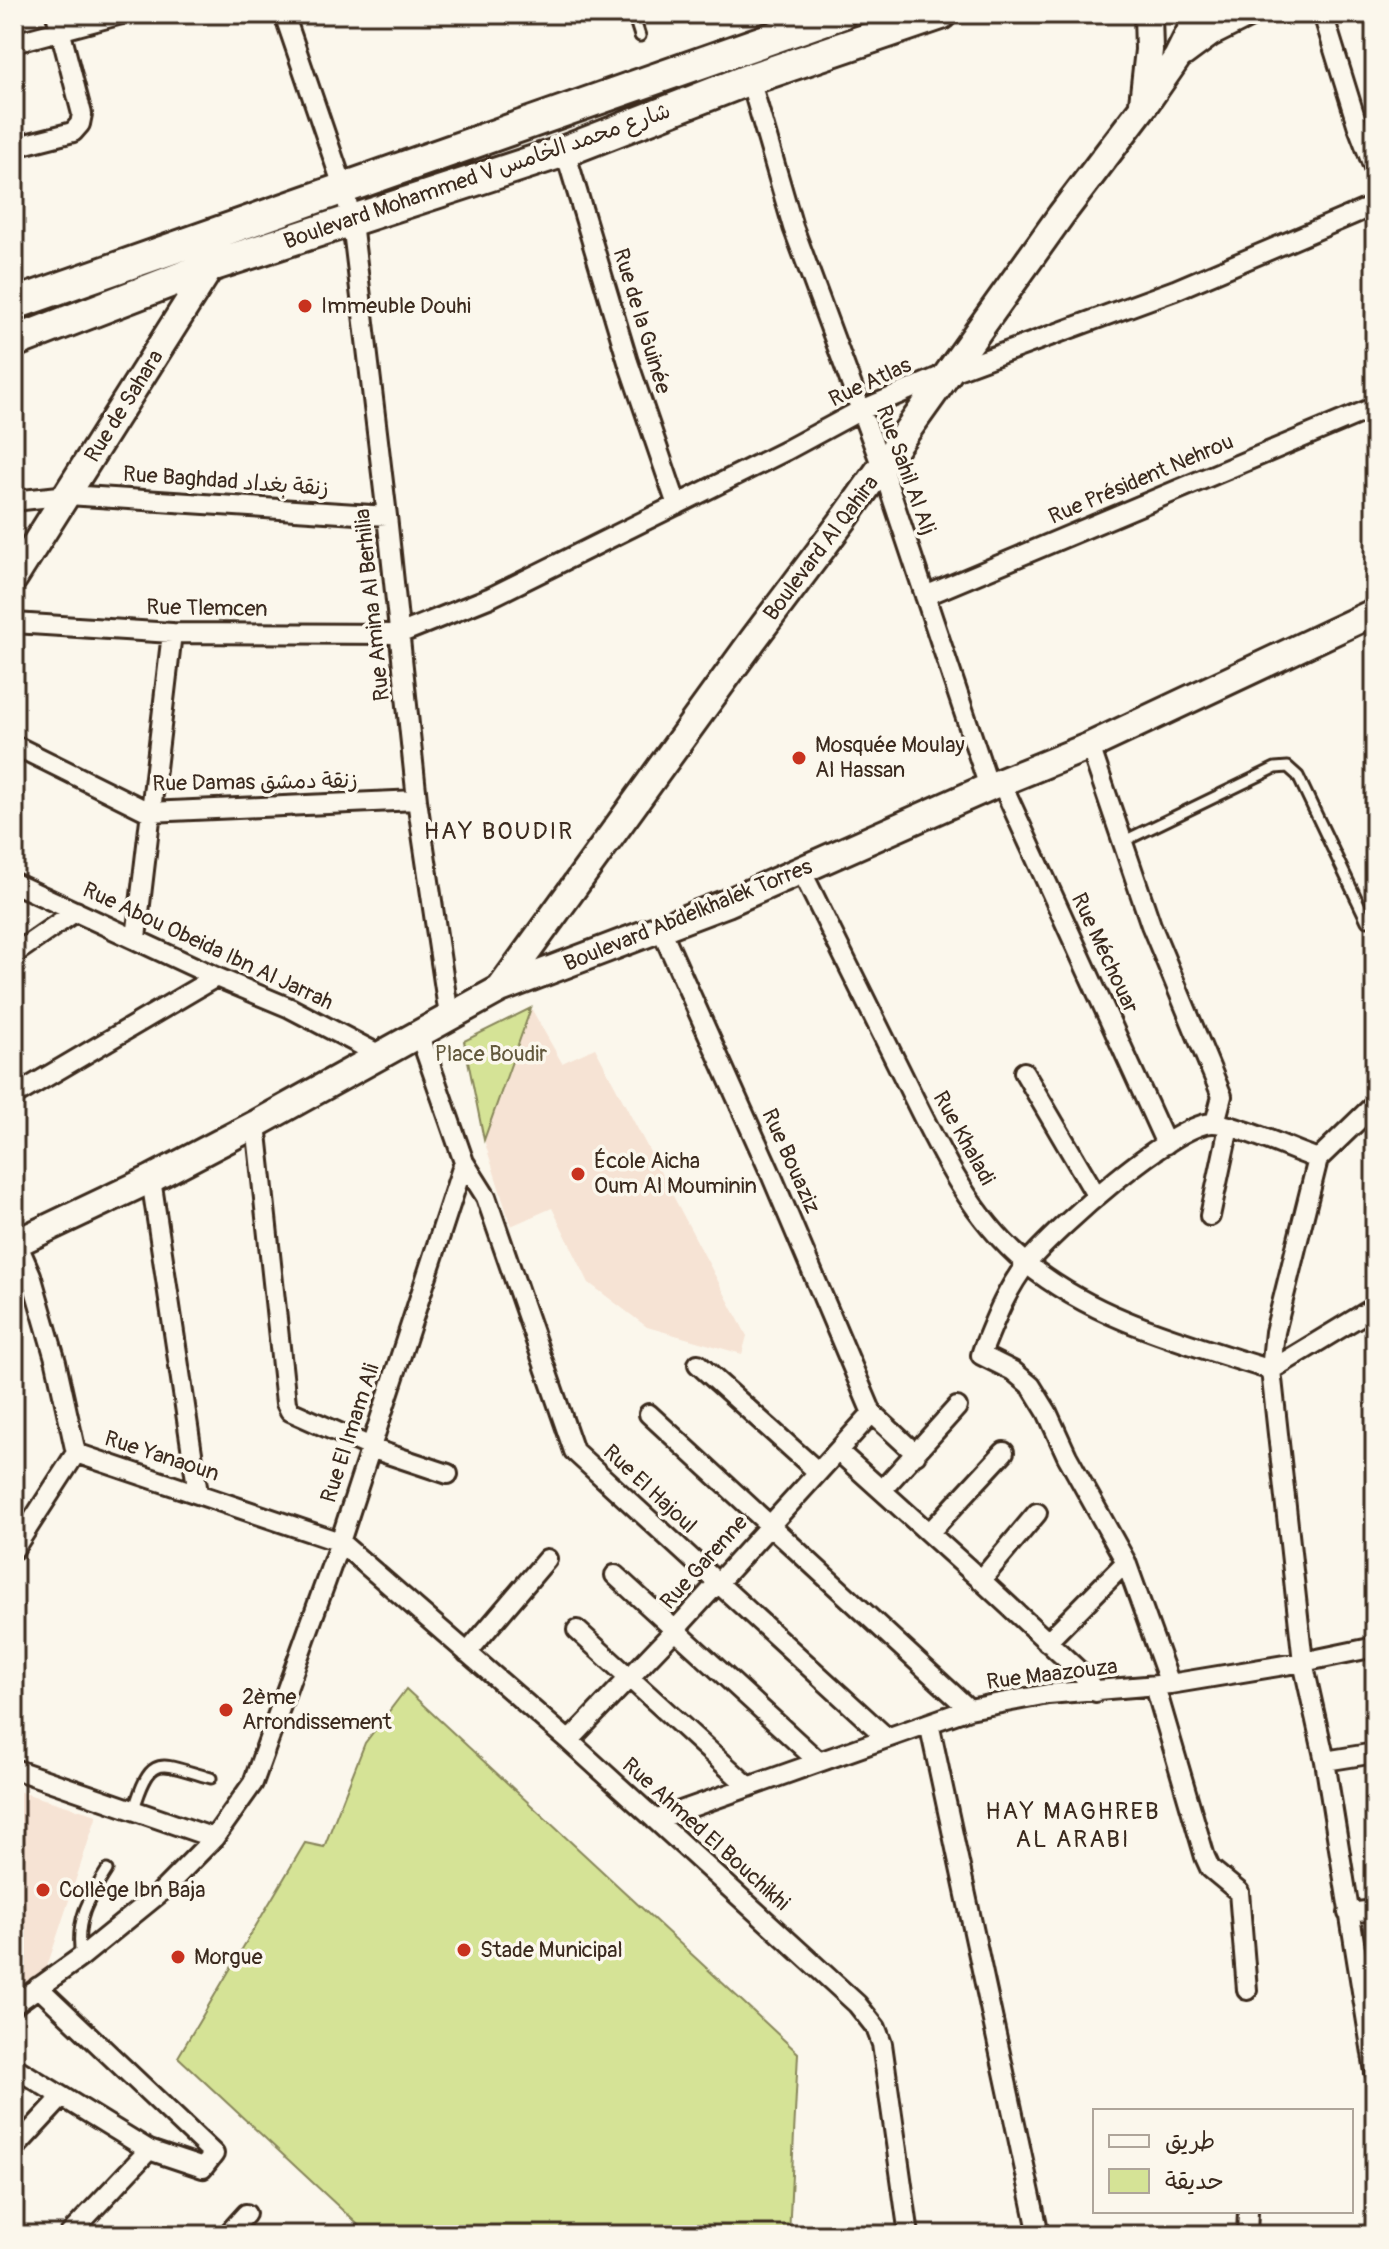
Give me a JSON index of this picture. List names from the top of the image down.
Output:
{
  "streets": {
    "main road": [
      "Boulevard Mohammed V شارع محمد الخامس",
      "Rue de Sahara",
      "Boulevard Al Qahira",
      "Boulevard Abdelkhalek Torres"
    ],
    "street": [
      "Rue de la Guinée",
      "Rue Atlas",
      "Rue Sahil Al Alj",
      "Rue Président Nehrou",
      "Rue Baghdad زنقة بغداد",
      "Rue Amina Al Berhilia",
      "Rue Tlemcen",
      "Rue Damas زنقة دمشق",
      "Rue Abou Obeida Ibn Al Jarrah",
      "Rue Méchouar",
      "Rue Khaladi",
      "Rue Bouaziz",
      "Rue El Imam Ali",
      "Rue Yanaoun",
      "Rue El Hajoul",
      "Rue Garenne",
      "Rue Maazouza",
      "Rue Ahmed El Bouchikhi"
    ]
  },
  "crossings": [
    ["Boulevard Mohammed V شارع محمد الخامس", "Rue de la Guinée"],
    ["Boulevard Mohammed V شارع محمد الخامس", "Rue de Sahara"],
    ["Boulevard Mohammed V شارع محمد الخامس", "Rue Sahil Al Alj"],
    ["Boulevard Mohammed V شارع محمد الخامس", "Rue Amina Al Berhilia"],
    ["Rue de la Guinée", "Rue Atlas"],
    ["Rue Atlas", "Rue Sahil Al Alj"],
    ["Rue Atlas", "Boulevard Al Qahira"],
    ["Rue Atlas", "Rue Amina Al Berhilia"],
    ["Rue Atlas", "Rue Tlemcen"],
    ["Rue de Sahara", "Rue Baghdad زنقة بغداد"],
    ["Rue Sahil Al Alj", "Rue Président Nehrou"],
    ["Rue Sahil Al Alj", "Boulevard Al Qahira"],
    ["Rue Sahil Al Alj", "Boulevard Abdelkhalek Torres"],
    ["Rue Sahil Al Alj", "Rue Méchouar"],
    ["Rue Baghdad زنقة بغداد", "Rue Amina Al Berhilia"],
    ["Boulevard Al Qahira", "Boulevard Abdelkhalek Torres"],
    ["Rue Amina Al Berhilia", "Rue Tlemcen"],
    ["Rue Amina Al Berhilia", "Rue Damas زنقة دمشق"],
    ["Rue Amina Al Berhilia", "Boulevard Abdelkhalek Torres"],
    ["Boulevard Abdelkhalek Torres", "Rue Abou Obeida Ibn Al Jarrah"],
    ["Boulevard Abdelkhalek Torres", "Rue Méchouar"],
    ["Boulevard Abdelkhalek Torres", "Rue Khaladi"],
    ["Boulevard Abdelkhalek Torres", "Rue Bouaziz"],
    ["Rue Bouaziz", "Rue Garenne"],
    ["Rue El Imam Ali", "Rue Yanaoun"],
    ["Rue El Imam Ali", "Rue El Hajoul"],
    ["Rue El Imam Ali", "Rue Ahmed El Bouchikhi"],
    ["Rue Yanaoun", "Rue Ahmed El Bouchikhi"],
    ["Rue El Hajoul", "Rue Garenne"],
    ["Rue El Hajoul", "Rue Maazouza"],
    ["Rue Garenne", "Rue Ahmed El Bouchikhi"],
    ["Rue Maazouza", "Rue Ahmed El Bouchikhi"]
  ],
  "districts": ["HAY BOUDIR", "HAY MAGHREB AL ARABI"],
  "parks": ["Place Boudir"],
  "places": [
    "Immeuble Douhi",
    "Mosquée Moulay Al Hassan",
    "École Aicha Oum Al Mouminin",
    "2ème Arrondissement",
    "Collège Ibn Baja",
    "Stade Municipal",
    "Morgue"
  ],
  "legend": ["طريق", "حديقة"]
}
